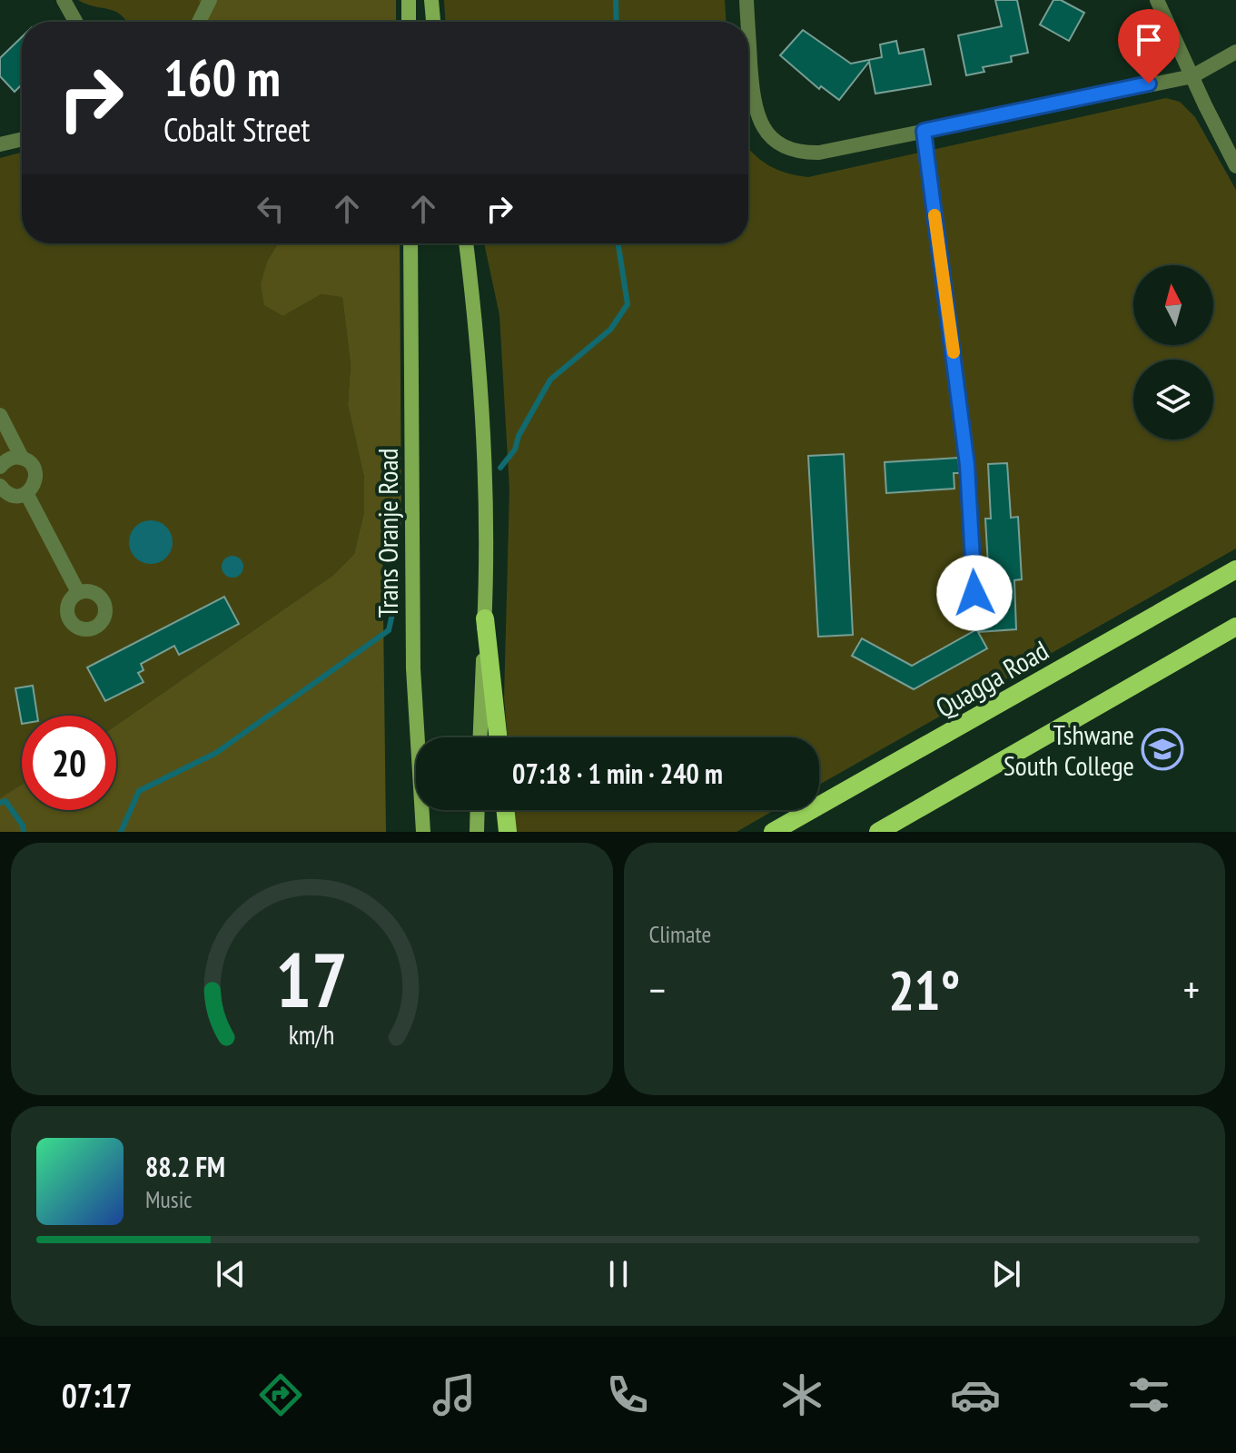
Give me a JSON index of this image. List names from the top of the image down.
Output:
{
  "streets": {
    "main road": ["Trans Oranje Road", "Quagga Road"]
  },
  "places": {
    "school or university": ["Tshwane South College"]
  },
  "north": "top",
  "page": {
    "turn": ["160 m", "Cobalt Street"],
    "limit": "20",
    "trip": "07:18 · 1 min · 240 m",
    "tile": "Climate",
    "heat": ["−", "21°", "+"],
    "song": ["88.2 FM", "Music"],
    "tabs": "07:17",
    "gauge": ["17", "km/h"]
  }
}
